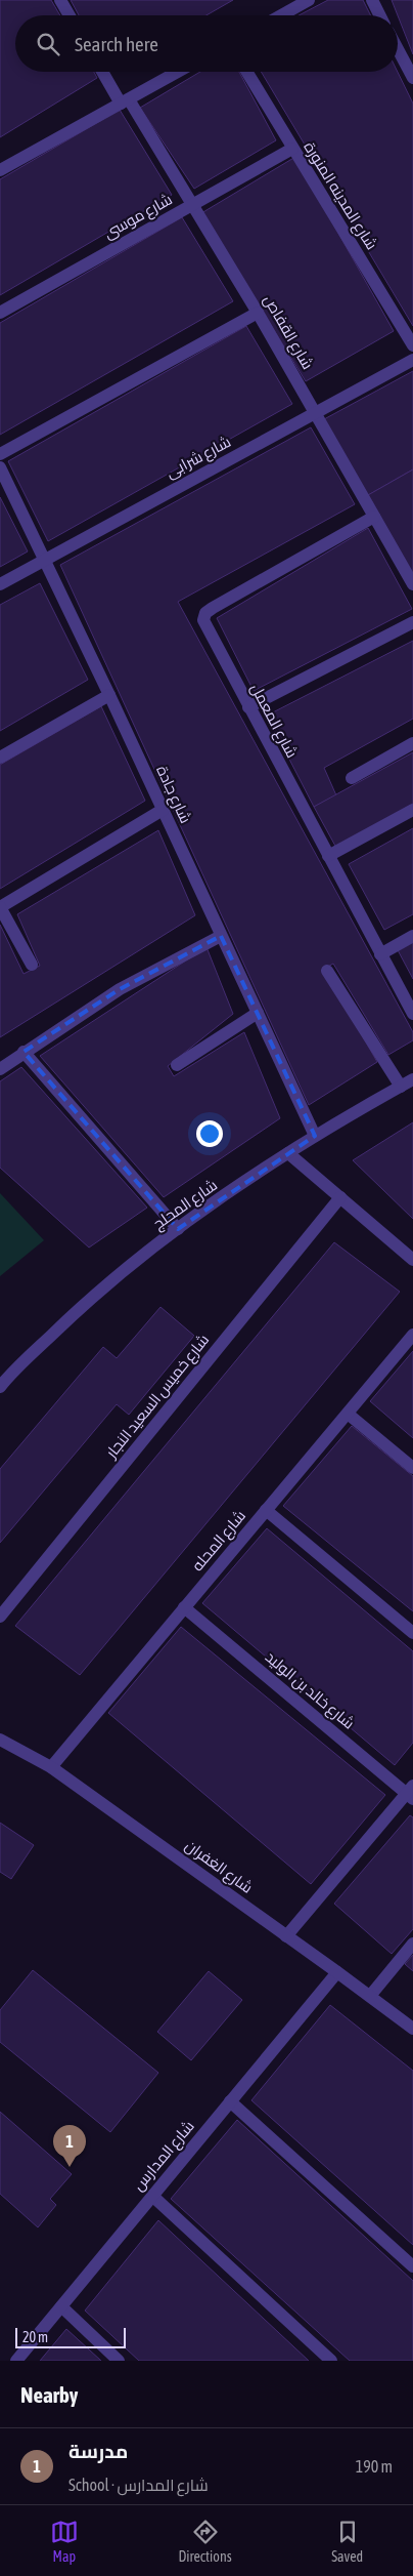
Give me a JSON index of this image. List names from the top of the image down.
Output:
{
  "streets": {
    "street": [
      "شارع المدينه المنورة",
      "شارع موسى",
      "شارع القفاص",
      "شارع شرابى",
      "شارع المعمل",
      "شارع جادة",
      "شارع المحلج",
      "شارع خميس السعيد النجار",
      "شارع المحله",
      "شارع خالد بن الوليد",
      "شارع الغفران",
      "شارع المدارس"
    ]
  },
  "crossings": [
    ["شارع المدينه المنورة", "شارع موسى"],
    ["شارع موسى", "شارع القفاص"],
    ["شارع القفاص", "شارع شرابى"],
    ["شارع القفاص", "شارع المعمل"],
    ["شارع شرابى", "شارع جادة"],
    ["شارع جادة", "شارع المحلج"],
    ["شارع المحله", "شارع خالد بن الوليد"],
    ["شارع المحله", "شارع الغفران"],
    ["شارع الغفران", "شارع المدارس"]
  ],
  "scale_bar": "20 m",
  "page": {
    "search": "Search here",
    "pins": "1",
    "scale": "20 m",
    "heading": "Nearby",
    "list": [
      {
        "mark": "1",
        "name": "مدرسة",
        "note": "School · شارع المدارس",
        "value": "190 m"
      }
    ],
    "nav": ["Map", "Directions", "Saved"]
  }
}
